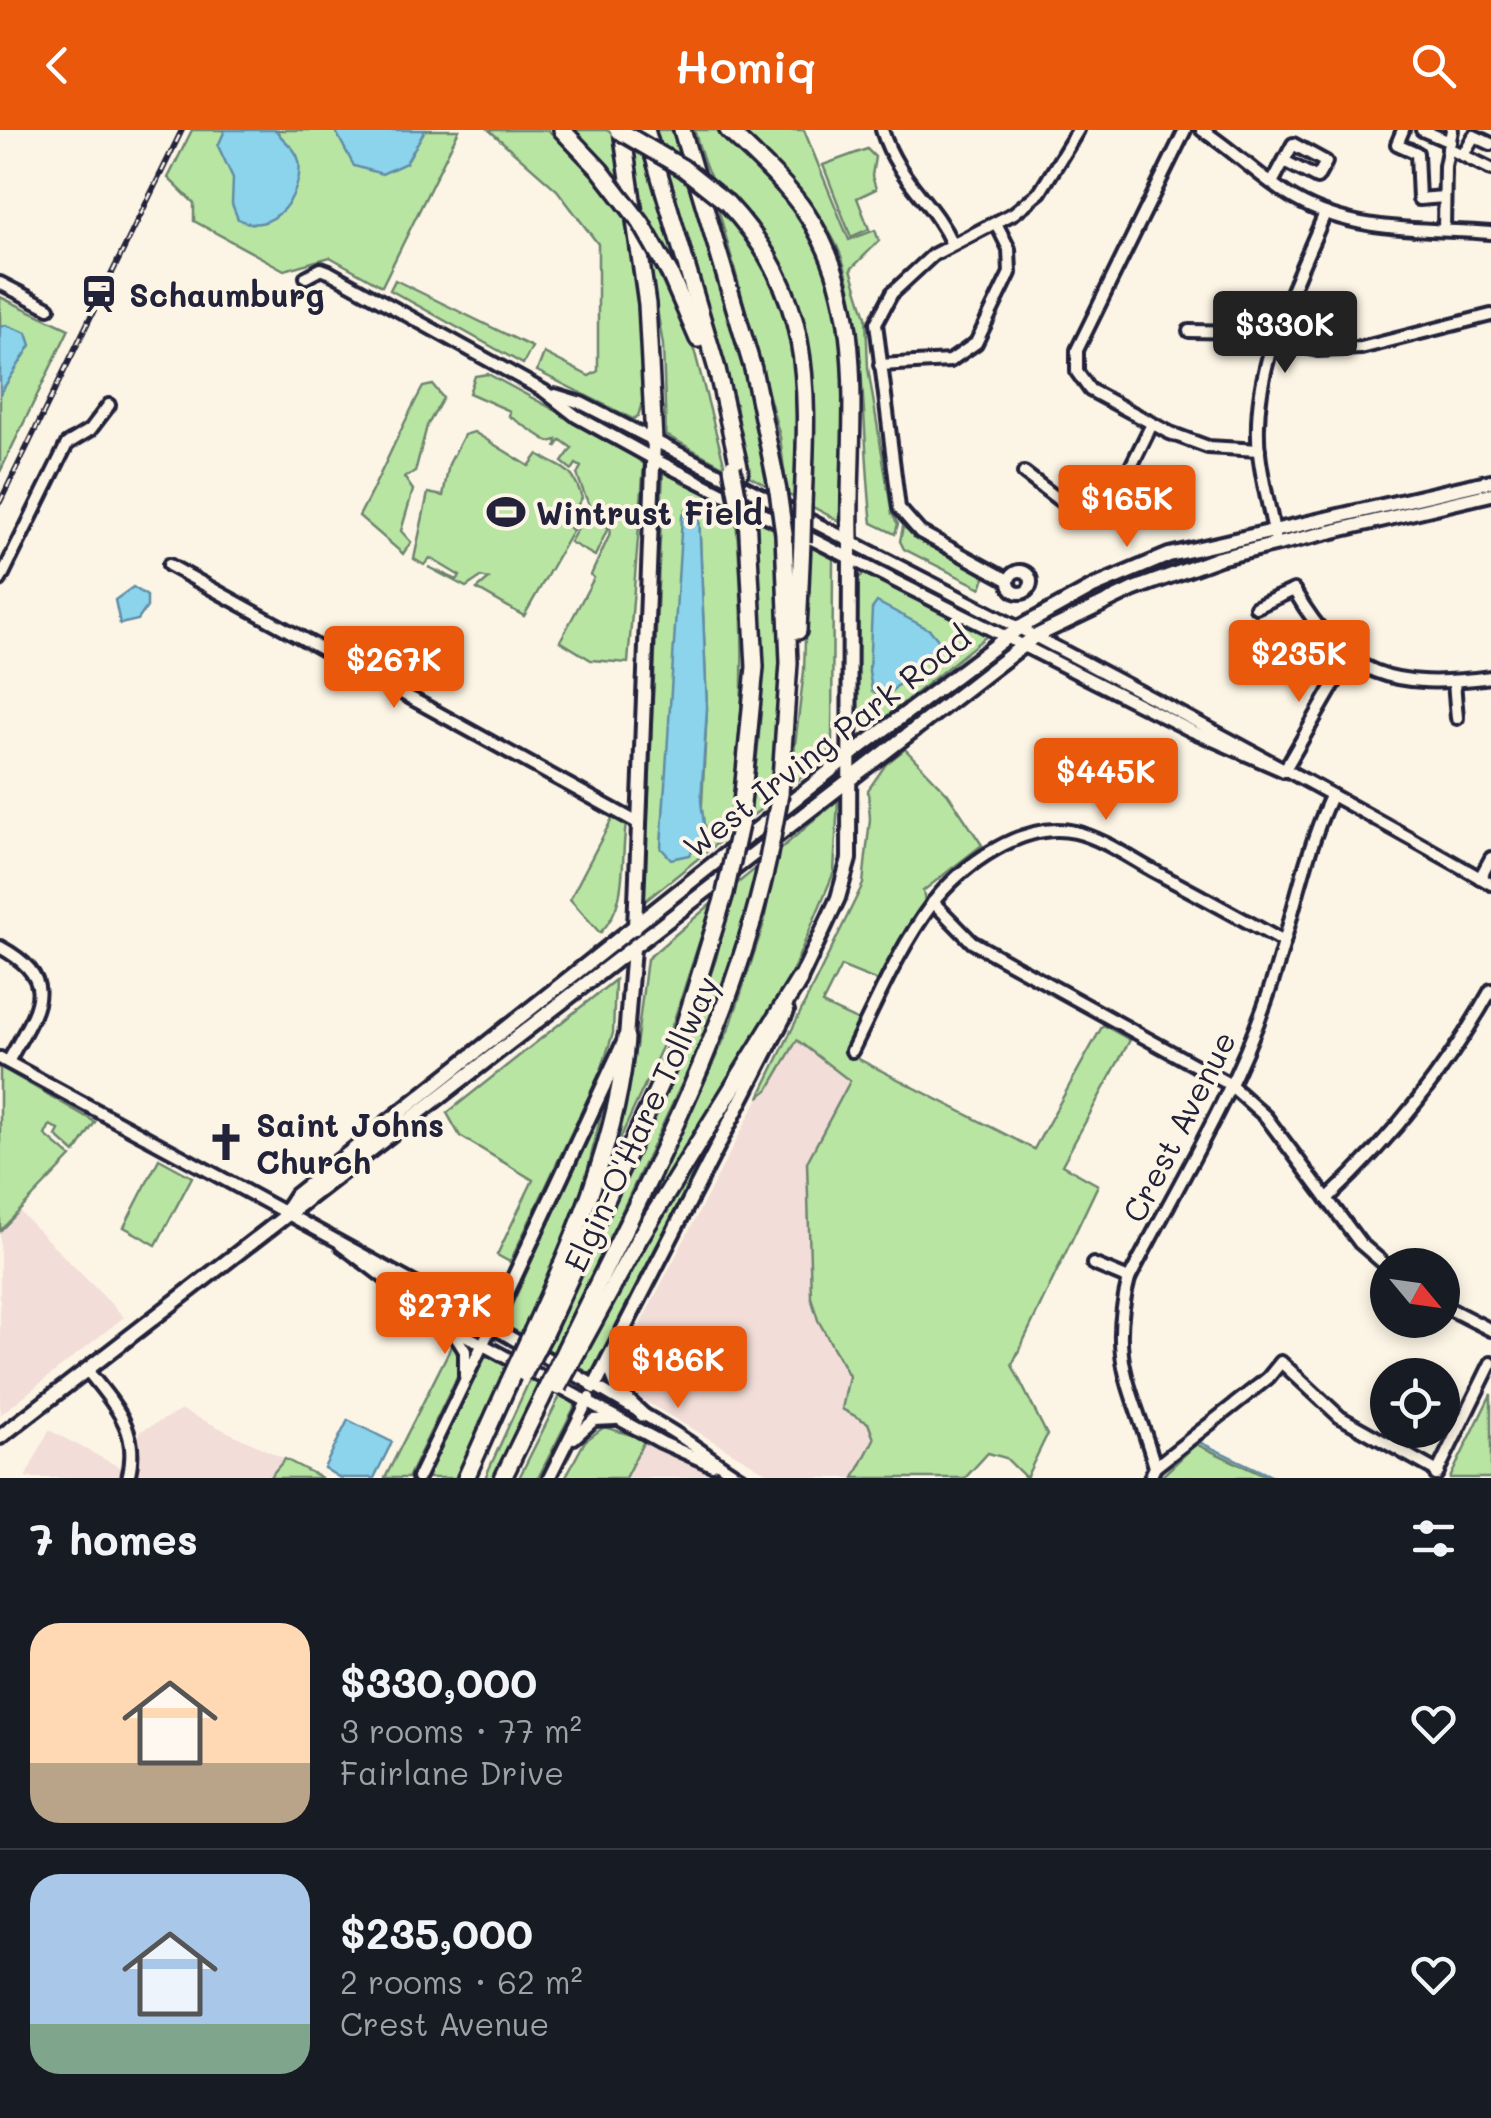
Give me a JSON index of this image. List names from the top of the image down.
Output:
{
  "streets": {
    "highway": ["Elgin-O'Hare Tollway"],
    "main road": ["West Irving Park Road"],
    "street": ["Crest Avenue"]
  },
  "places": {
    "station": ["Schaumburg"],
    "sports": ["Wintrust Field"],
    "church": ["Saint Johns Church"]
  },
  "north": "bottom right",
  "page": {
    "header": "Homiq",
    "price": [
      "$330K",
      "$165K",
      "$235K",
      "$267K",
      "$445K",
      "$277K",
      "$186K"
    ],
    "heading": "7 homes",
    "list": [
      {
        "name": "$330,000",
        "note": "3 rooms · 77 m² · Fairlane Drive"
      },
      {
        "name": "$235,000",
        "note": "2 rooms · 62 m² · Crest Avenue"
      }
    ]
  }
}
